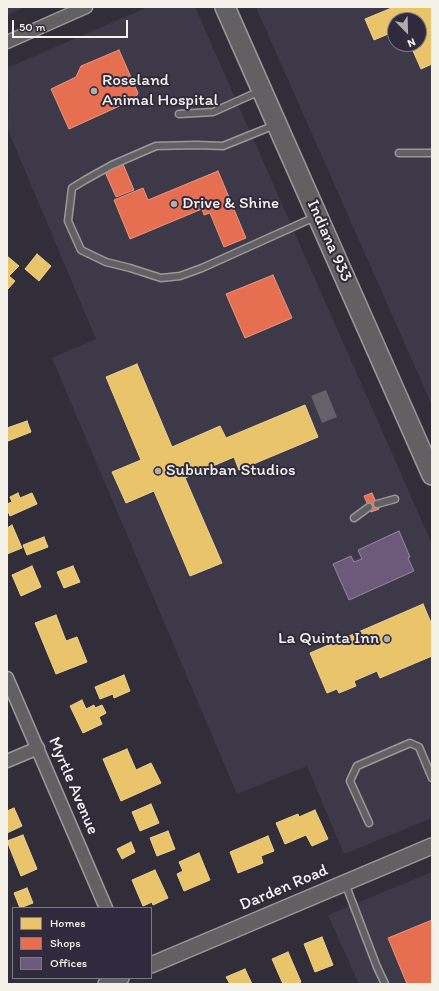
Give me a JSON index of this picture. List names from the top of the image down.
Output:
{
  "streets": {
    "main road": ["Indiana 933"],
    "street": ["Myrtle Avenue", "Darden Road"]
  },
  "places": [
    "Roseland Animal Hospital",
    "Drive & Shine",
    "Suburban Studios",
    "La Quinta Inn"
  ],
  "legend": ["Homes", "Shops", "Offices"],
  "scale_bar": "50 m",
  "north": "bottom right"
}
